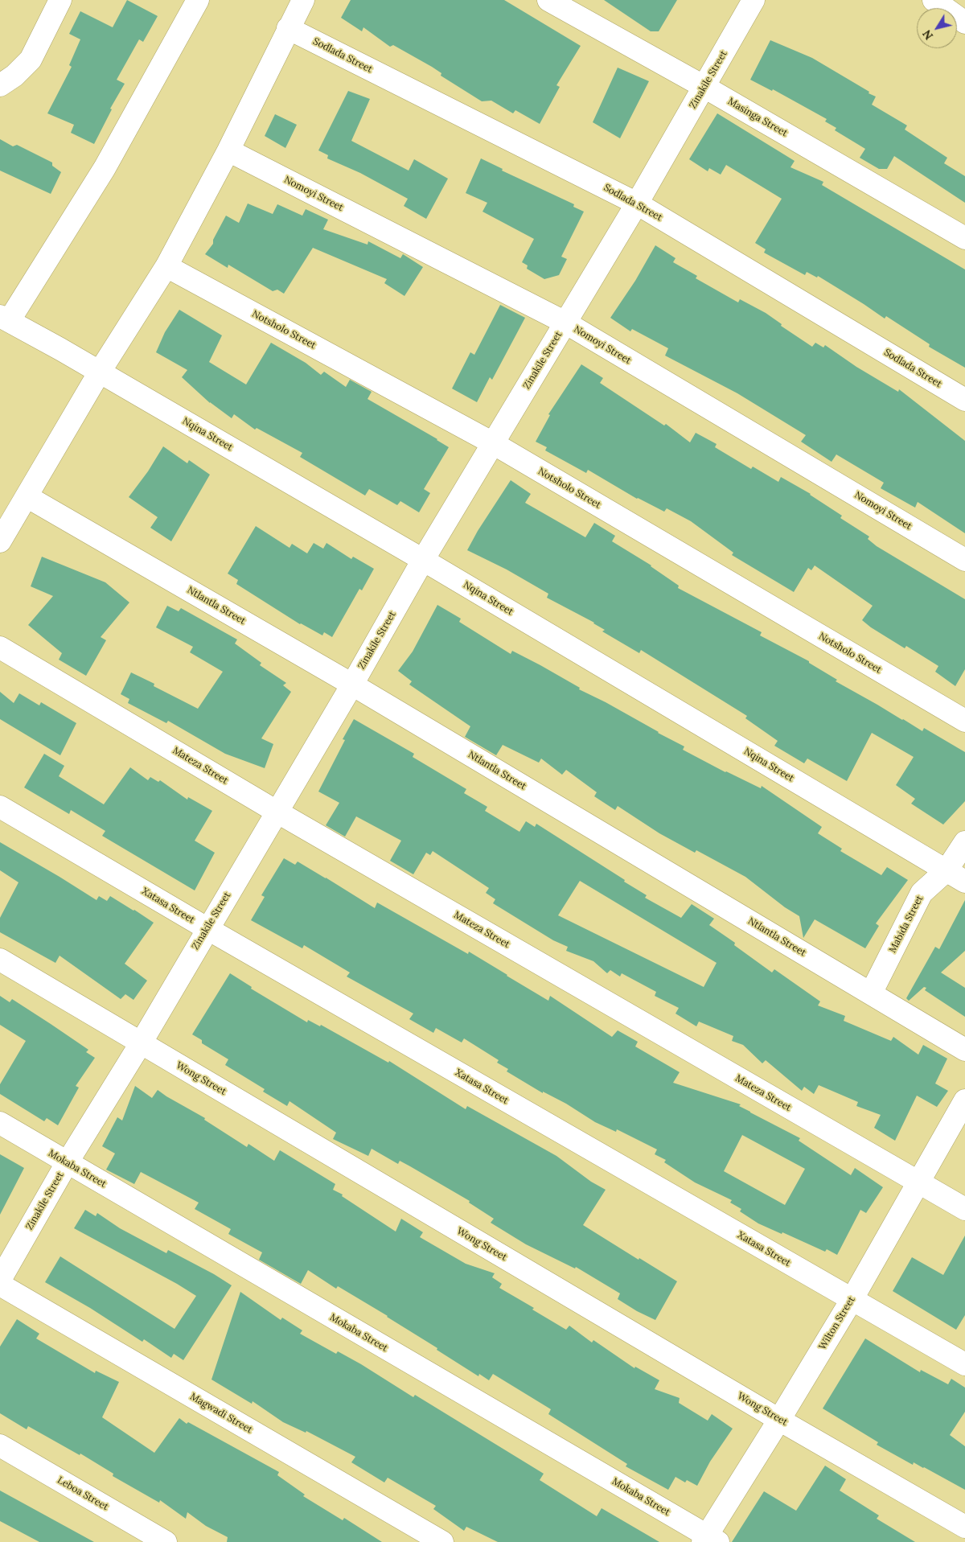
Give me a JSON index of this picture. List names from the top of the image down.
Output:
{
  "streets": {
    "street": [
      "Sodlada Street",
      "Zinakile Street",
      "Masinga Street",
      "Nomoyi Street",
      "Notsholo Street",
      "Nqina Street",
      "Ntlantla Street",
      "Mateza Street",
      "Xatasa Street",
      "Mabida Street",
      "Wong Street",
      "Mokaba Street",
      "Wilton Street",
      "Magwadi Street",
      "Leboa Street"
    ]
  },
  "crossings": [
    ["Sodlada Street", "Zinakile Street"],
    ["Zinakile Street", "Masinga Street"],
    ["Zinakile Street", "Nomoyi Street"],
    ["Zinakile Street", "Notsholo Street"],
    ["Zinakile Street", "Nqina Street"],
    ["Zinakile Street", "Ntlantla Street"],
    ["Zinakile Street", "Mateza Street"],
    ["Zinakile Street", "Xatasa Street"],
    ["Zinakile Street", "Wong Street"],
    ["Zinakile Street", "Mokaba Street"],
    ["Nqina Street", "Mabida Street"],
    ["Ntlantla Street", "Mabida Street"],
    ["Mateza Street", "Wilton Street"],
    ["Xatasa Street", "Wilton Street"],
    ["Wong Street", "Wilton Street"],
    ["Mokaba Street", "Wilton Street"]
  ],
  "north": "bottom left"
}
